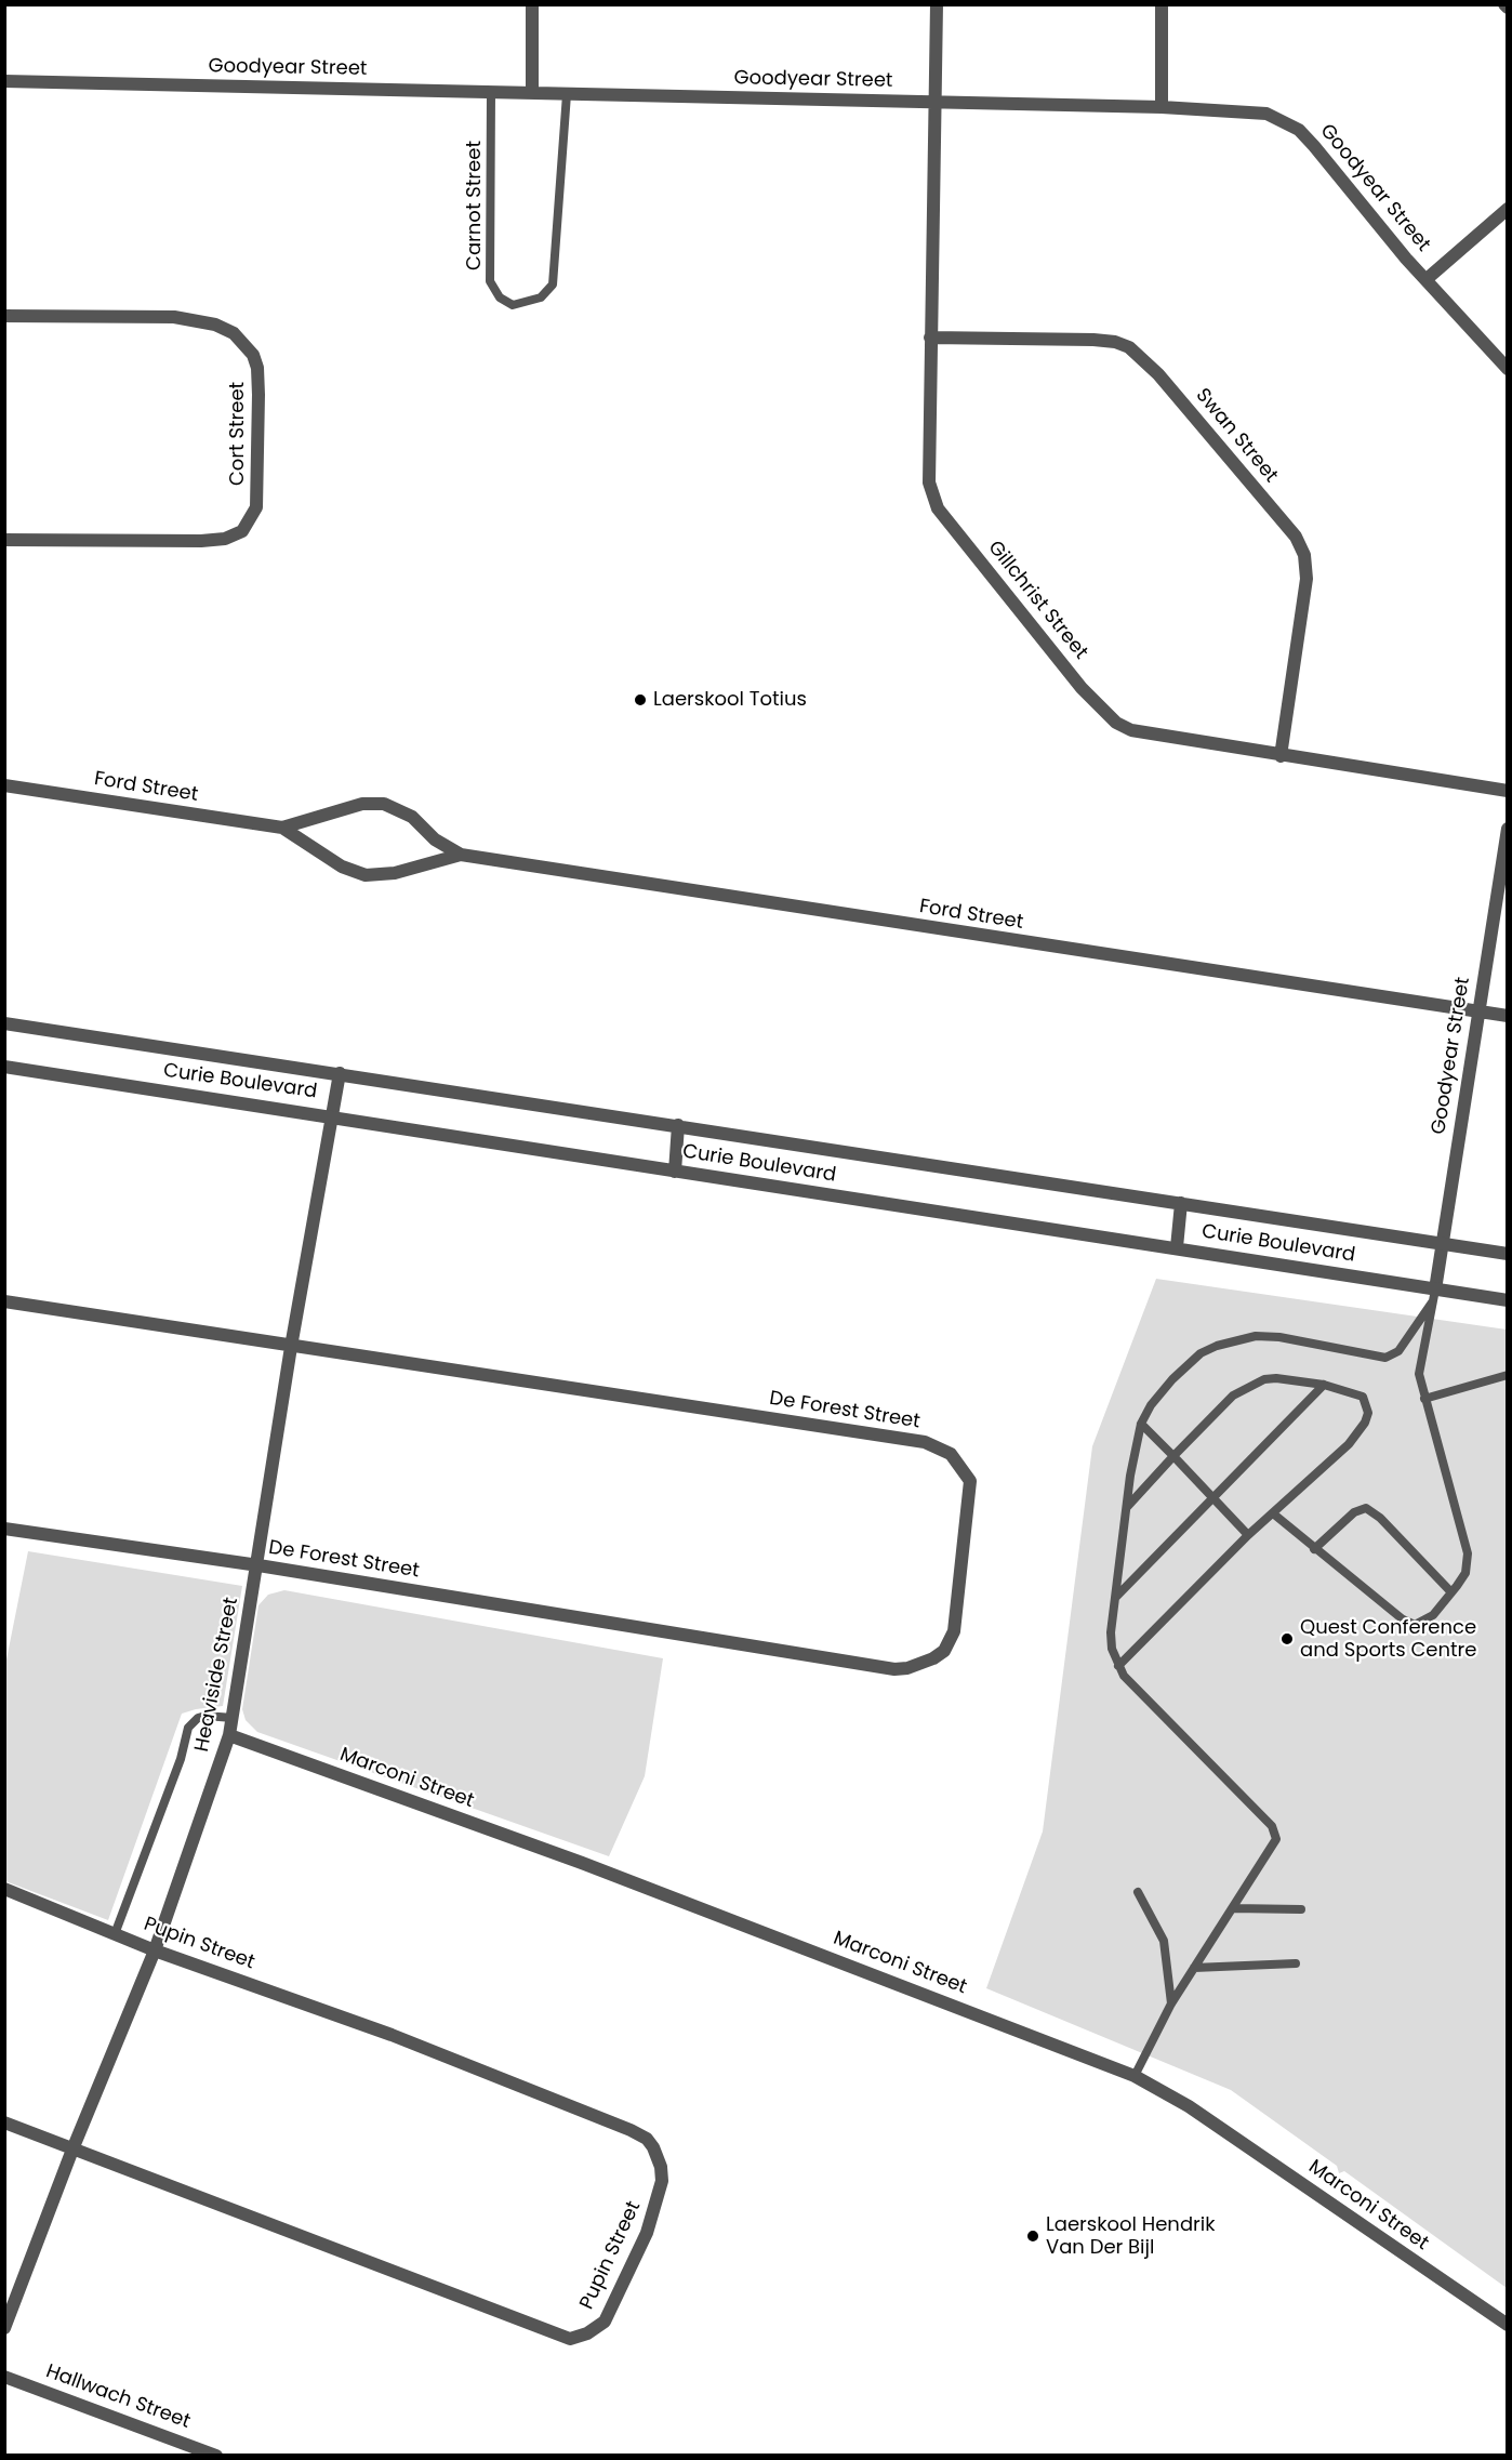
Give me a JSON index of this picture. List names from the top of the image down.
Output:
{
  "streets": {
    "street": [
      "Goodyear Street",
      "Cort Street",
      "Swan Street",
      "Gillchrist Street",
      "Ford Street",
      "Curie Boulevard",
      "De Forest Street",
      "Heaviside Street",
      "Marconi Street",
      "Pupin Street",
      "Hallwach Street"
    ],
    "lane": ["Carnot Street"]
  },
  "crossings": [
    ["Goodyear Street", "Carnot Street"],
    ["Goodyear Street", "Gillchrist Street"],
    ["Goodyear Street", "Ford Street"],
    ["Goodyear Street", "Curie Boulevard"],
    ["Swan Street", "Gillchrist Street"],
    ["Curie Boulevard", "Heaviside Street"],
    ["De Forest Street", "Heaviside Street"],
    ["Heaviside Street", "Marconi Street"],
    ["Heaviside Street", "Pupin Street"]
  ],
  "places": ["Laerskool Totius", "Quest Conference and Sports Centre", "Laerskool Hendrik Van Der Bijl"]
}
